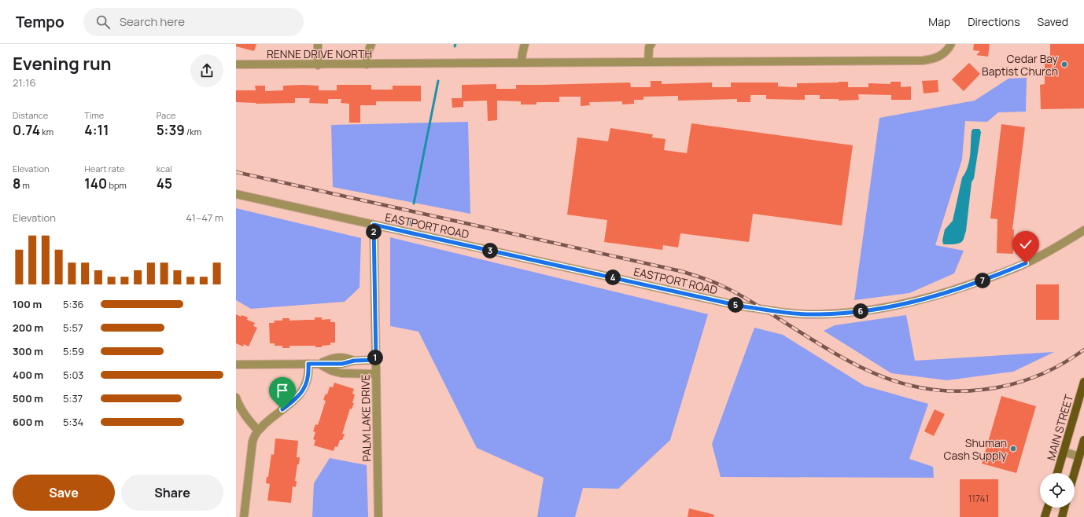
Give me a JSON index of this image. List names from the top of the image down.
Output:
{
  "streets": {
    "main road": ["MAIN STREET"],
    "street": ["RENNE DRIVE NORTH", "EASTPORT ROAD", "PALM LAKE DRIVE"]
  },
  "crossings": [
    ["EASTPORT ROAD", "PALM LAKE DRIVE"]
  ],
  "places": ["Cedar Bay Baptist Church", "Shuman Cash Supply"],
  "house_numbers": ["11741"],
  "page": {
    "header": "Tempo",
    "search": "Search here",
    "nav": ["Map", "Directions", "Saved"],
    "heading": ["Evening run", "21:16"],
    "stats": [
      ["Distance", "0.74 km"],
      ["Time", "4:11"],
      ["Pace", "5:39 /km"],
      ["Elevation", "8 m"],
      ["Heart rate", "140 bpm"],
      ["kcal", "45"]
    ],
    "chart": ["Elevation", "41–47 m"],
    "pins": [
      "2",
      "3",
      "4",
      "7",
      "5",
      "6",
      "1"
    ],
    "list": [
      {
        "name": "100 m",
        "note": "5:36"
      },
      {
        "name": "200 m",
        "note": "5:57"
      },
      {
        "name": "300 m",
        "note": "5:59"
      },
      {
        "name": "400 m",
        "note": "5:03"
      },
      {
        "name": "500 m",
        "note": "5:37"
      },
      {
        "name": "600 m",
        "note": "5:34"
      }
    ],
    "buttons": ["Save", "Share"]
  }
}
